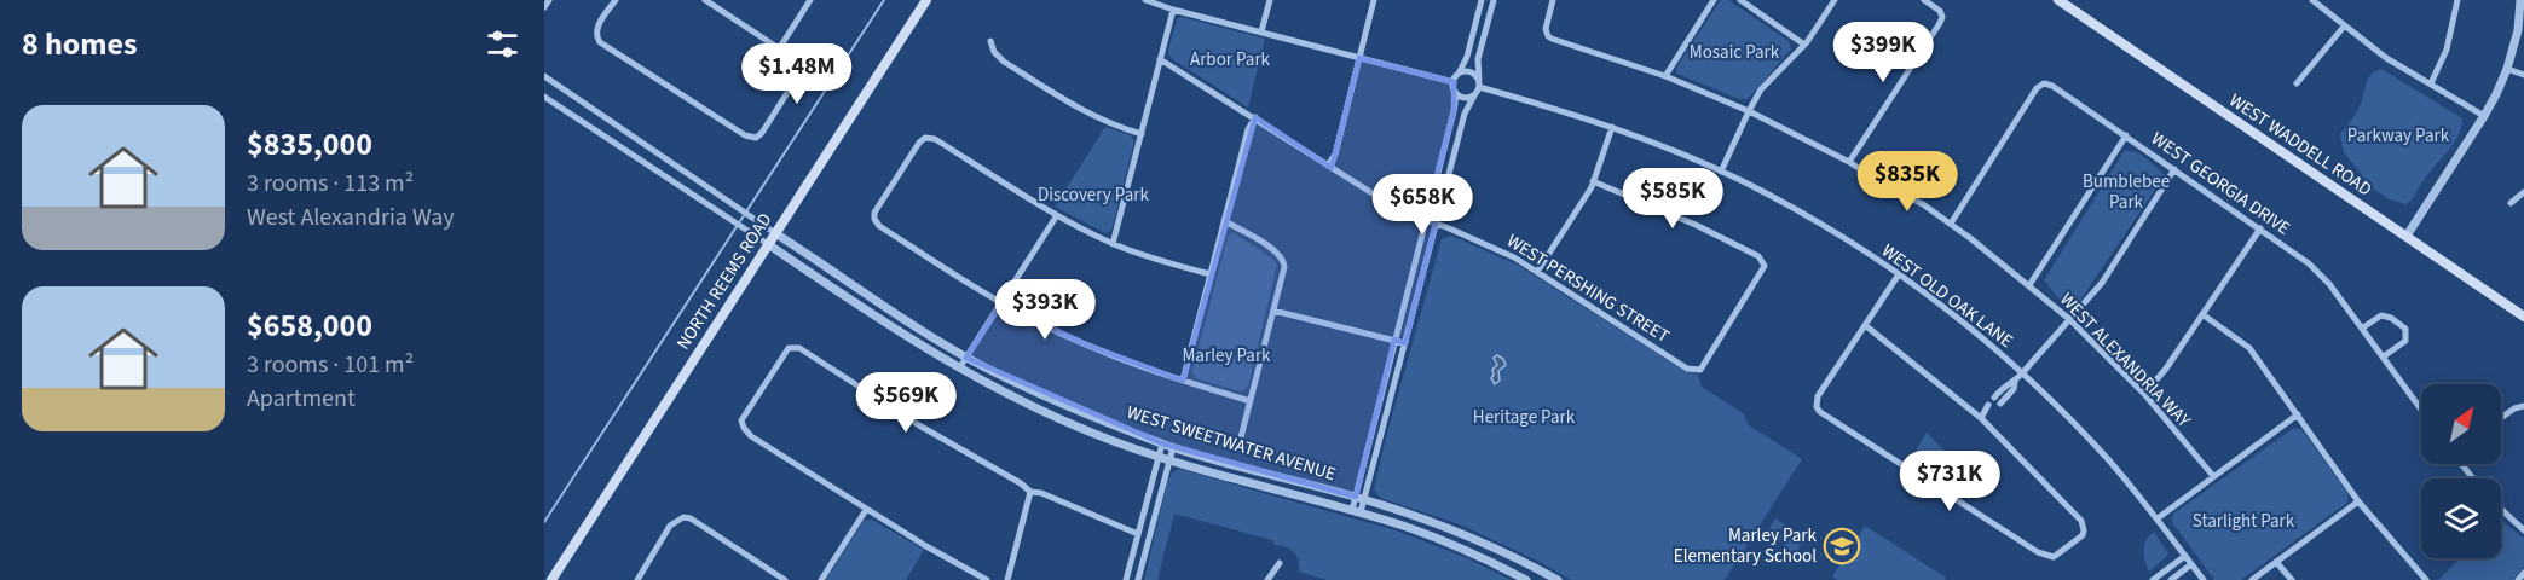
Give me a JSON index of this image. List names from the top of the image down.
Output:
{
  "streets": {
    "main road": ["WEST WADDELL ROAD", "NORTH REEMS ROAD"],
    "street": [
      "WEST GEORGIA DRIVE",
      "WEST PERSHING STREET",
      "WEST OLD OAK LANE",
      "WEST ALEXANDRIA WAY",
      "WEST SWEETWATER AVENUE"
    ]
  },
  "crossings": [
    ["WEST GEORGIA DRIVE", "WEST ALEXANDRIA WAY"],
    ["NORTH REEMS ROAD", "WEST SWEETWATER AVENUE"]
  ],
  "parks": [
    "Mosaic Park",
    "Arbor Park",
    "Parkway Park",
    "Bumblebee Park",
    "Discovery Park",
    "Marley Park",
    "Heritage Park",
    "Starlight Park"
  ],
  "places": {
    "school or university": ["Marley Park Elementary School"]
  },
  "north": "top right",
  "page": {
    "heading": "8 homes",
    "price": [
      "$399K",
      "$1.48M",
      "$835K",
      "$585K",
      "$658K",
      "$393K",
      "$569K",
      "$731K"
    ],
    "list": [
      {
        "name": "$835,000",
        "note": "3 rooms · 113 m² · West Alexandria Way"
      },
      {
        "name": "$658,000",
        "note": "3 rooms · 101 m² · Apartment"
      }
    ]
  }
}
